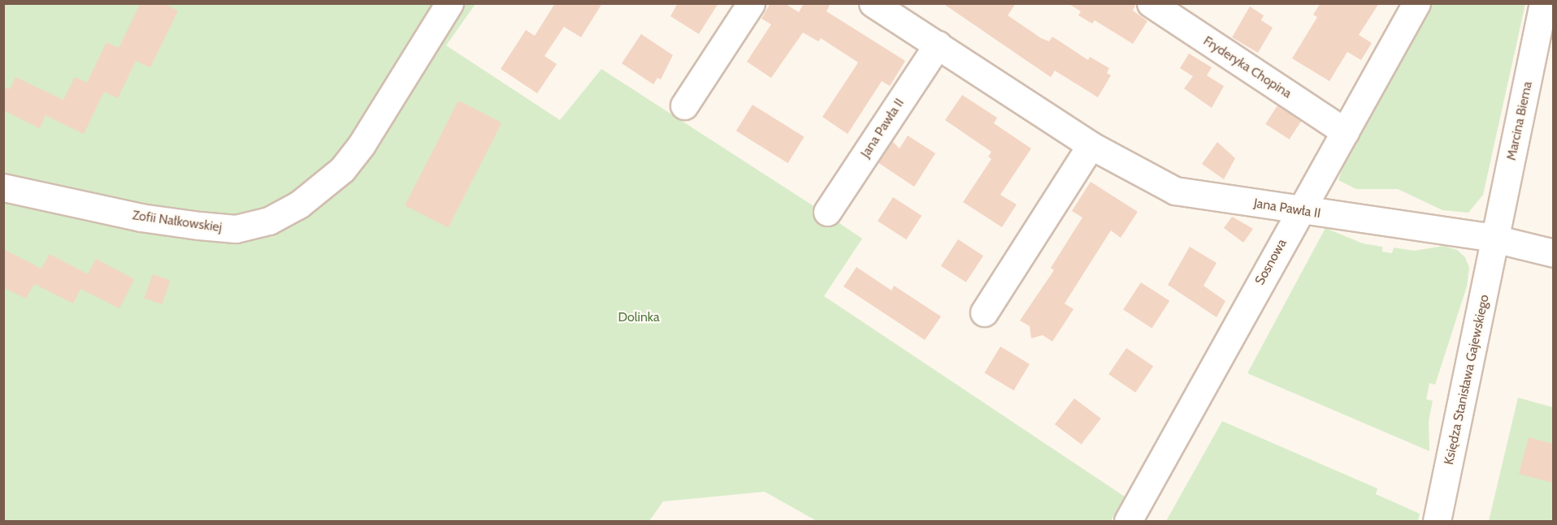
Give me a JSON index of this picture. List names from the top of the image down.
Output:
{
  "streets": {
    "street": [
      "Fryderyka Chopina",
      "Marcina Biema",
      "Jana Pawła II",
      "Zofii Nałkowskiej",
      "Sosnowa",
      "Księdza Stanisława Gajewskiego"
    ]
  },
  "crossings": [
    ["Fryderyka Chopina", "Sosnowa"],
    ["Marcina Biema", "Jana Pawła II"],
    ["Marcina Biema", "Księdza Stanisława Gajewskiego"],
    ["Jana Pawła II", "Sosnowa"],
    ["Jana Pawła II", "Księdza Stanisława Gajewskiego"]
  ],
  "parks": ["Dolinka"]
}
